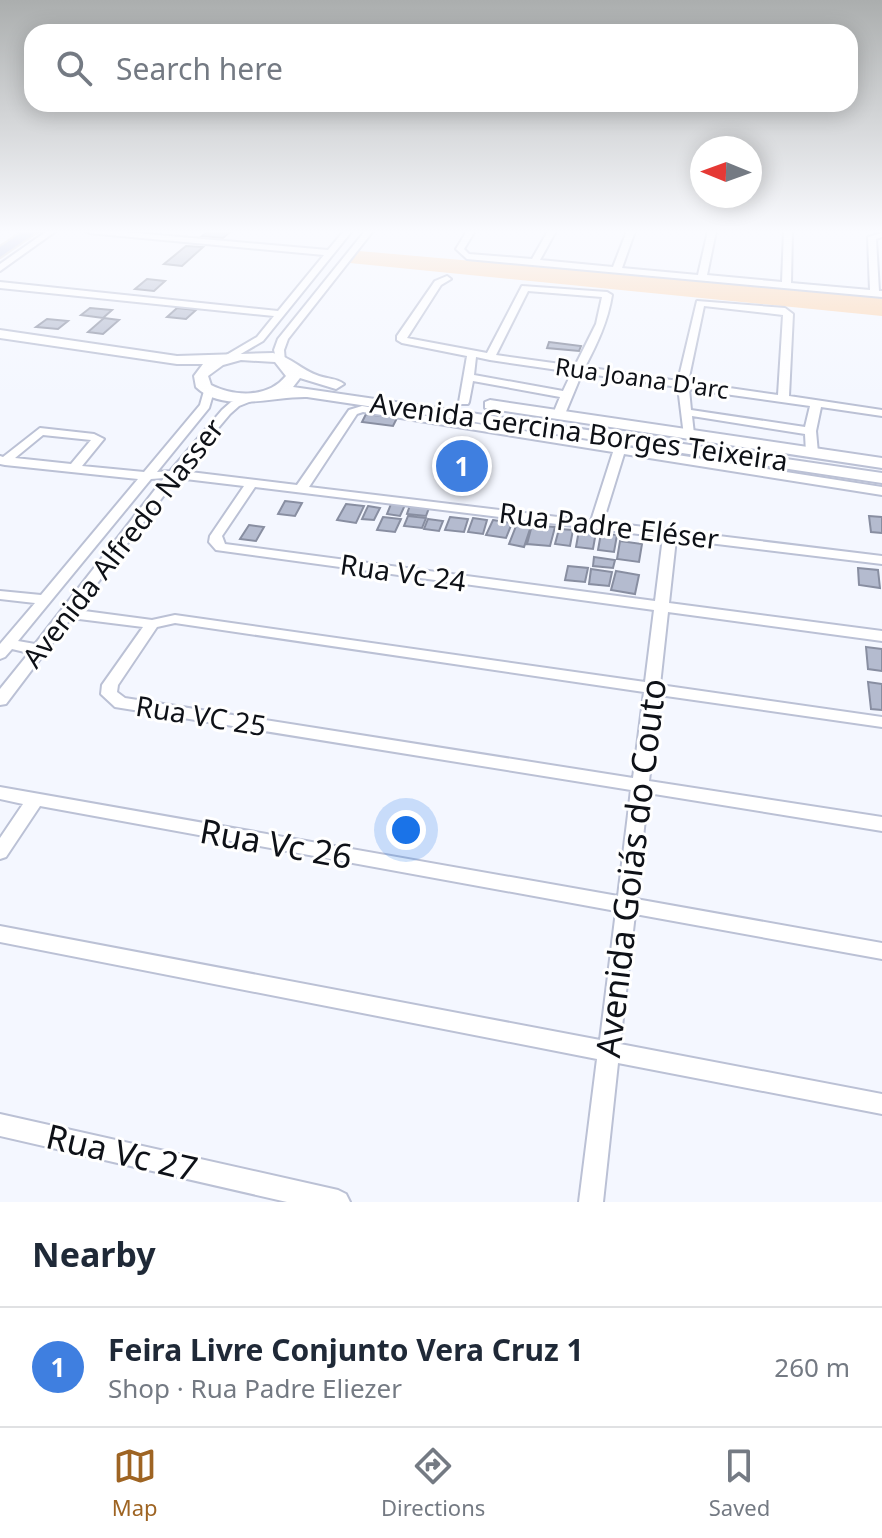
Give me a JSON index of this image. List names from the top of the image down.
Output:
{
  "streets": {
    "main road": ["Avenida Gercina Borges Teixeira"],
    "street": [
      "Rua Joana D'arc",
      "Rua Padre Eléser",
      "Avenida Alfredo Nasser",
      "Rua Vc 24",
      "Rua VC 25",
      "Rua Vc 26",
      "Avenida Goiás do Couto",
      "Rua Vc 27"
    ]
  },
  "crossings": [
    ["Avenida Gercina Borges Teixeira", "Avenida Alfredo Nasser"],
    ["Rua Padre Eléser", "Avenida Alfredo Nasser"],
    ["Rua Padre Eléser", "Rua Vc 24"],
    ["Rua Padre Eléser", "Avenida Goiás do Couto"],
    ["Rua Vc 24", "Avenida Goiás do Couto"],
    ["Rua VC 25", "Avenida Goiás do Couto"],
    ["Rua Vc 26", "Avenida Goiás do Couto"]
  ],
  "north": "left",
  "page": {
    "search": "Search here",
    "pins": "1",
    "heading": "Nearby",
    "list": [
      {
        "mark": "1",
        "name": "Feira Livre Conjunto Vera Cruz 1",
        "note": "Shop · Rua Padre Eliezer",
        "value": "260 m"
      }
    ],
    "nav": ["Map", "Directions", "Saved"]
  }
}
